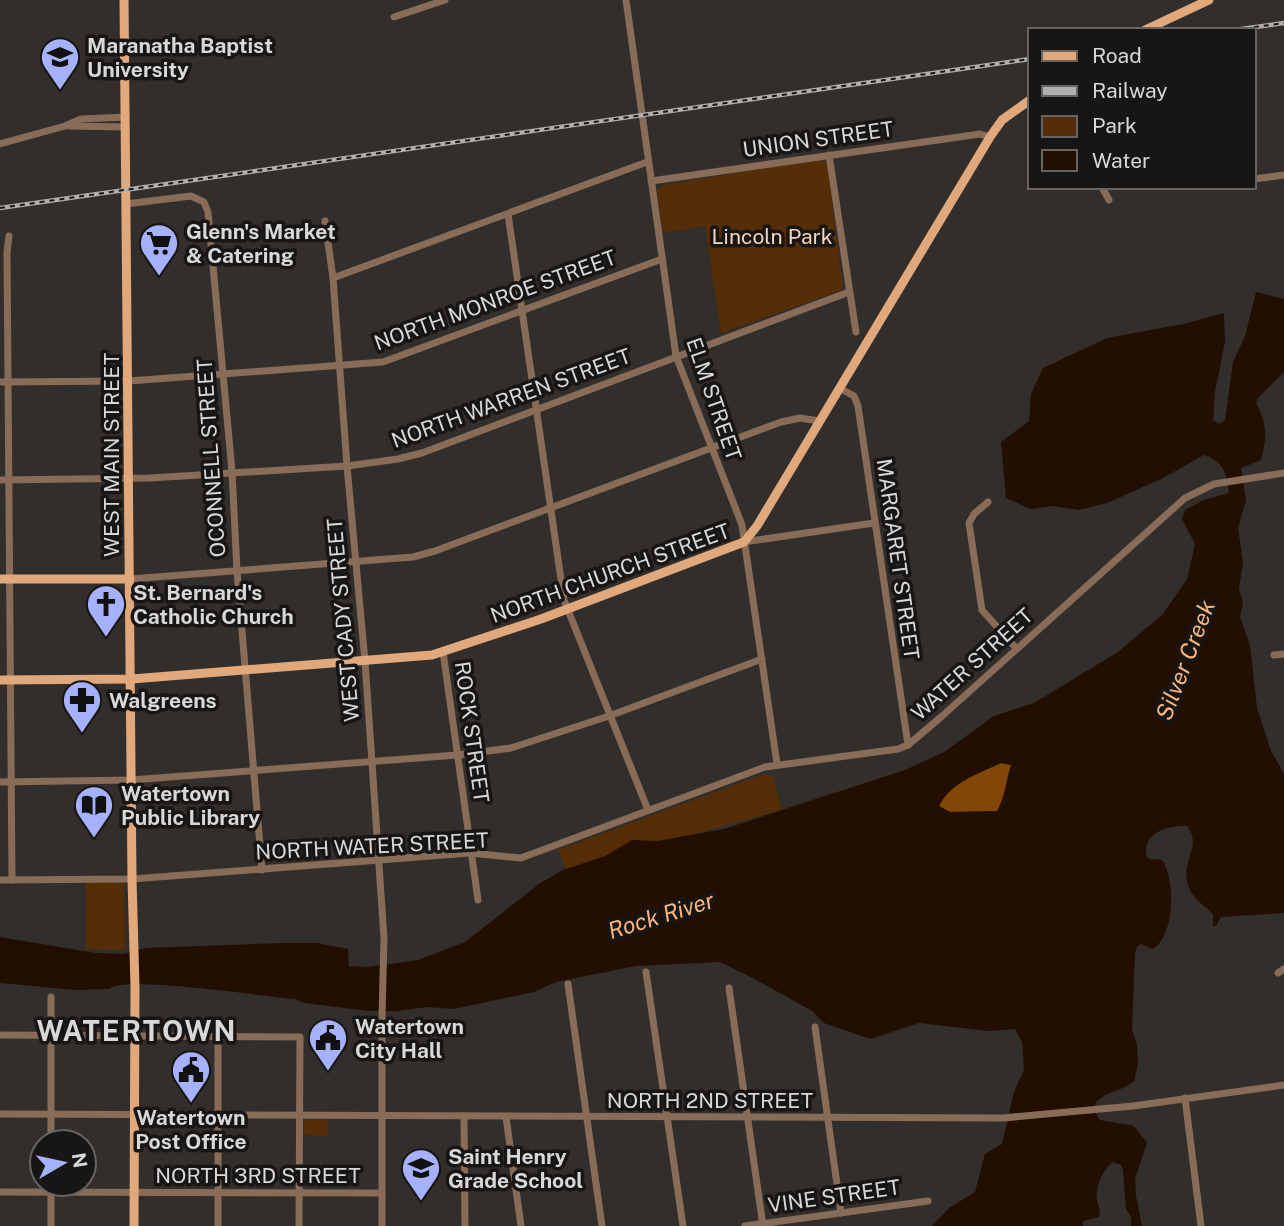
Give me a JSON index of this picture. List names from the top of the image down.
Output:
{
  "streets": {
    "main road": ["WEST MAIN STREET", "NORTH CHURCH STREET"],
    "street": [
      "UNION STREET",
      "NORTH MONROE STREET",
      "NORTH WARREN STREET",
      "ELM STREET",
      "OCONNELL STREET",
      "MARGARET STREET",
      "WEST CADY STREET",
      "WATER STREET",
      "ROCK STREET",
      "NORTH WATER STREET",
      "NORTH 2ND STREET",
      "NORTH 3RD STREET",
      "VINE STREET"
    ]
  },
  "crossings": [
    ["UNION STREET", "ELM STREET"],
    ["UNION STREET", "NORTH CHURCH STREET"],
    ["NORTH MONROE STREET", "ELM STREET"],
    ["NORTH MONROE STREET", "WEST MAIN STREET"],
    ["NORTH MONROE STREET", "OCONNELL STREET"],
    ["NORTH MONROE STREET", "WEST CADY STREET"],
    ["NORTH WARREN STREET", "ELM STREET"],
    ["NORTH WARREN STREET", "WEST MAIN STREET"],
    ["NORTH WARREN STREET", "OCONNELL STREET"],
    ["NORTH WARREN STREET", "WEST CADY STREET"],
    ["ELM STREET", "NORTH CHURCH STREET"],
    ["ELM STREET", "WATER STREET"],
    ["WEST MAIN STREET", "OCONNELL STREET"],
    ["WEST MAIN STREET", "NORTH CHURCH STREET"],
    ["WEST MAIN STREET", "NORTH WATER STREET"],
    ["WEST MAIN STREET", "NORTH 2ND STREET"],
    ["WEST MAIN STREET", "NORTH 3RD STREET"],
    ["OCONNELL STREET", "NORTH CHURCH STREET"],
    ["OCONNELL STREET", "NORTH WATER STREET"],
    ["MARGARET STREET", "NORTH CHURCH STREET"],
    ["MARGARET STREET", "WATER STREET"],
    ["NORTH CHURCH STREET", "WEST CADY STREET"],
    ["NORTH CHURCH STREET", "ROCK STREET"],
    ["WEST CADY STREET", "NORTH WATER STREET"],
    ["WEST CADY STREET", "NORTH 2ND STREET"],
    ["WEST CADY STREET", "NORTH 3RD STREET"],
    ["WATER STREET", "NORTH WATER STREET"],
    ["ROCK STREET", "NORTH WATER STREET"]
  ],
  "districts": ["WATERTOWN"],
  "water": ["Silver Creek", "Rock River"],
  "parks": ["Lincoln Park"],
  "places": {
    "school or university": ["Maranatha Baptist University", "Saint Henry Grade School"],
    "supermarket": ["Glenn's Market & Catering"],
    "church": ["St. Bernard's Catholic Church"],
    "pharmacy": ["Walgreens"],
    "library": ["Watertown Public Library"],
    "public building": ["Watertown City Hall", "Watertown Post Office"]
  },
  "legend": [
    "Road",
    "Railway",
    "Park",
    "Water"
  ],
  "north": "right"
}
